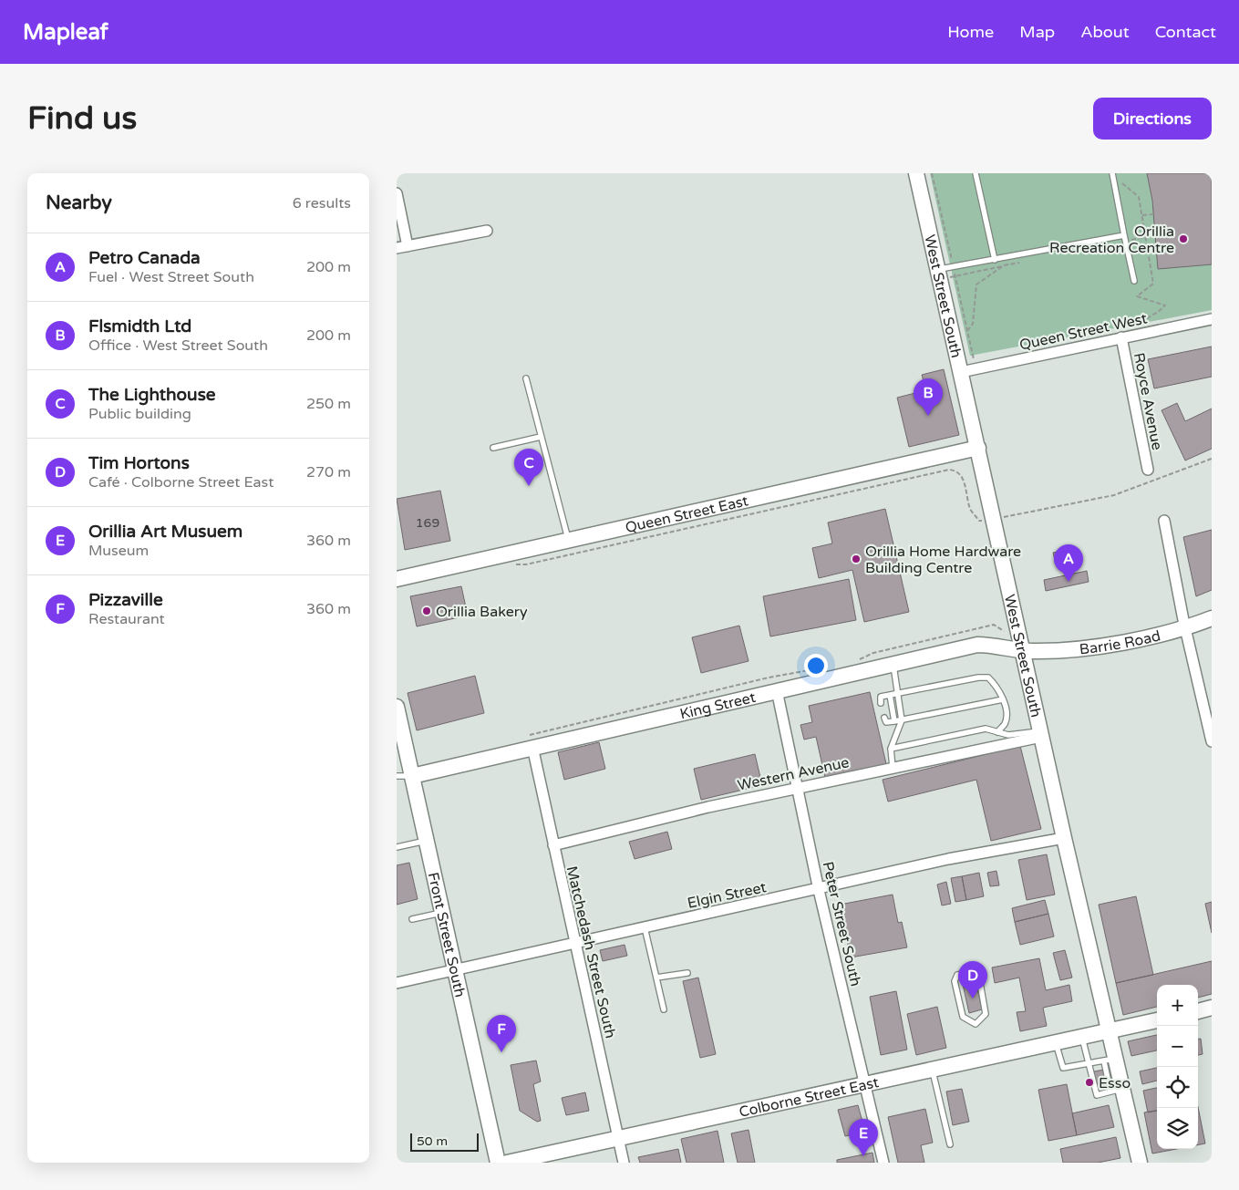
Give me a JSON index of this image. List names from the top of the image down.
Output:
{
  "streets": {
    "street": [
      "West Street South",
      "Queen Street West",
      "Royce Avenue",
      "Queen Street East",
      "Barrie Road",
      "King Street",
      "Western Avenue",
      "Elgin Street",
      "Peter Street South",
      "Front Street South",
      "Matchedash Street South",
      "Colborne Street East"
    ]
  },
  "crossings": [
    ["West Street South", "Queen Street West"],
    ["West Street South", "Queen Street East"],
    ["West Street South", "Barrie Road"],
    ["West Street South", "King Street"],
    ["West Street South", "Western Avenue"],
    ["West Street South", "Elgin Street"],
    ["West Street South", "Colborne Street East"],
    ["Queen Street West", "Royce Avenue"],
    ["Barrie Road", "King Street"],
    ["King Street", "Peter Street South"],
    ["King Street", "Front Street South"],
    ["King Street", "Matchedash Street South"],
    ["Western Avenue", "Peter Street South"],
    ["Western Avenue", "Matchedash Street South"],
    ["Elgin Street", "Peter Street South"],
    ["Elgin Street", "Front Street South"],
    ["Elgin Street", "Matchedash Street South"],
    ["Peter Street South", "Colborne Street East"],
    ["Matchedash Street South", "Colborne Street East"]
  ],
  "places": [
    "Orillia Recreation Centre",
    "Orillia Home Hardware Building Centre",
    "Orillia Bakery",
    "Esso"
  ],
  "house_numbers": ["169"],
  "scale_bar": "50 m",
  "page": {
    "header": "Mapleaf",
    "nav": [
      "Home",
      "Map",
      "About",
      "Contact"
    ],
    "buttons": "Directions",
    "title": "Find us",
    "heading": ["Nearby", "6 results"],
    "list": [
      {
        "mark": "A",
        "name": "Petro Canada",
        "note": "Fuel · West Street South",
        "value": "200 m"
      },
      {
        "mark": "B",
        "name": "Flsmidth Ltd",
        "note": "Office · West Street South",
        "value": "200 m"
      },
      {
        "mark": "C",
        "name": "The Lighthouse",
        "note": "Public building",
        "value": "250 m"
      },
      {
        "mark": "D",
        "name": "Tim Hortons",
        "note": "Café · Colborne Street East",
        "value": "270 m"
      },
      {
        "mark": "E",
        "name": "Orillia Art Musuem",
        "note": "Museum",
        "value": "360 m"
      },
      {
        "mark": "F",
        "name": "Pizzaville",
        "note": "Restaurant",
        "value": "360 m"
      }
    ],
    "pins": [
      "B",
      "C",
      "A",
      "D",
      "F",
      "E"
    ],
    "map_buttons": ["+", "−"],
    "scale": "50 m"
  }
}
